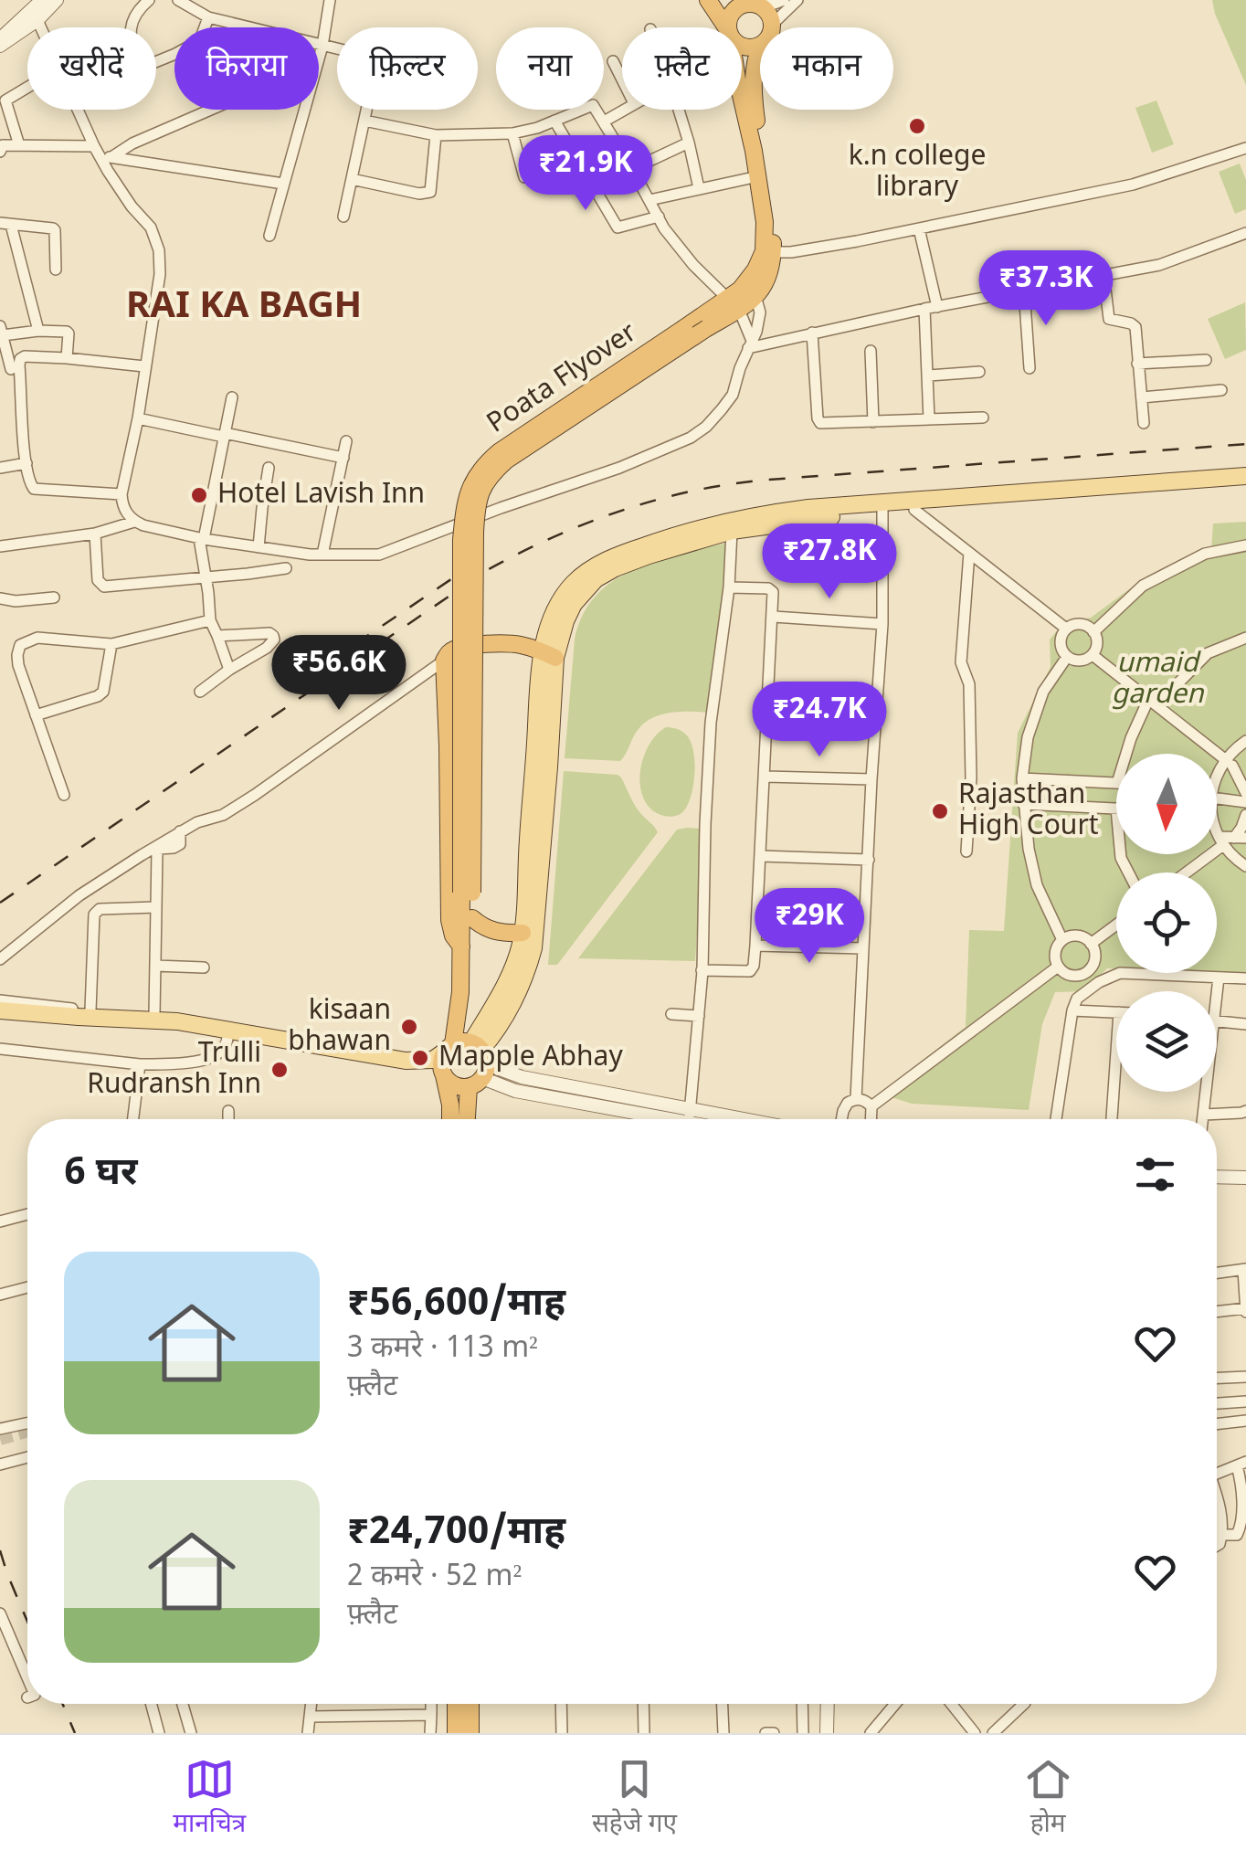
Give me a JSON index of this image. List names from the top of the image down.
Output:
{
  "streets": {
    "highway": ["Poata Flyover"]
  },
  "districts": ["RAI KA BAGH"],
  "parks": ["umaid garden"],
  "places": [
    "k.n college library",
    "Hotel Lavish Inn",
    "Rajasthan High Court",
    "kisaan bhawan",
    "Mapple Abhay",
    "Trulli Rudransh Inn"
  ],
  "north": "bottom",
  "page": {
    "chip": [
      "खरीदें",
      "किराया",
      "फ़िल्टर",
      "नया",
      "फ़्लैट",
      "मकान"
    ],
    "price": [
      "₹21.9K",
      "₹37.3K",
      "₹27.8K",
      "₹56.6K",
      "₹24.7K",
      "₹29K"
    ],
    "heading": "6 घर",
    "list": [
      {
        "name": "₹56,600/माह",
        "note": "3 कमरे · 113 m² · फ़्लैट"
      },
      {
        "name": "₹24,700/माह",
        "note": "2 कमरे · 52 m² · फ़्लैट"
      }
    ],
    "tabs": ["मानचित्र", "सहेजे गए", "होम"]
  }
}
